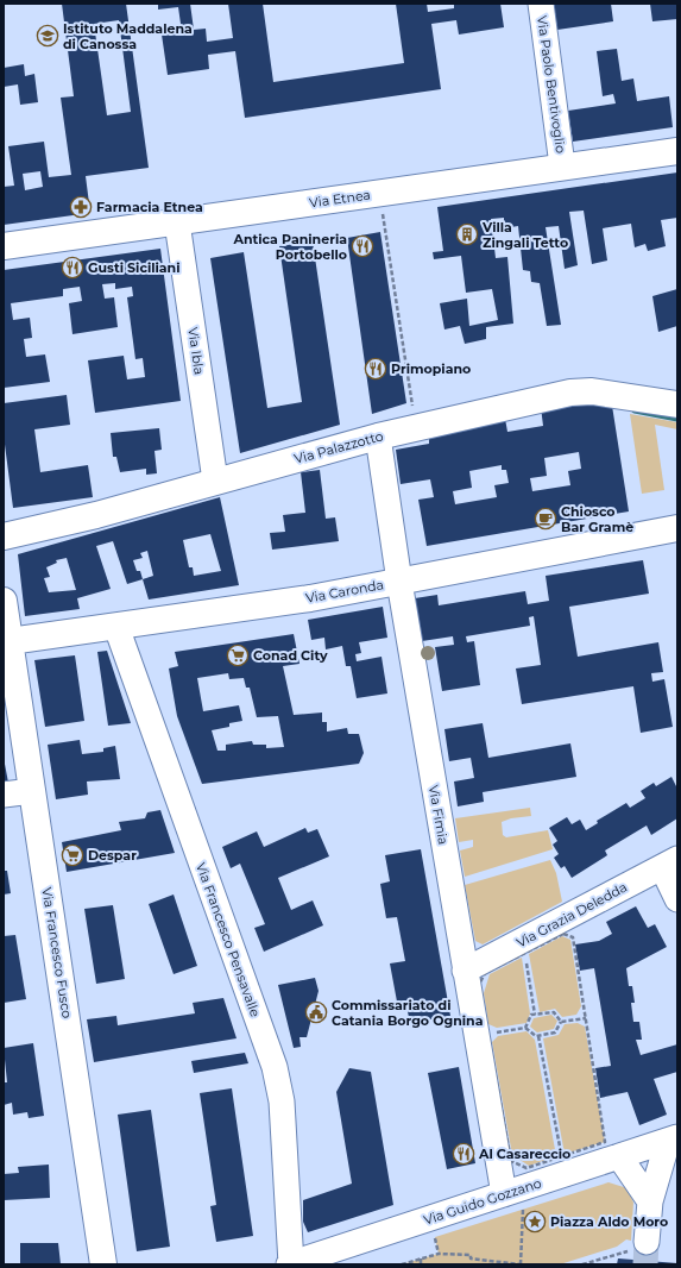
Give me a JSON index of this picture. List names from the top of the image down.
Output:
{
  "streets": {
    "main road": [
      "Via Etnea",
      "Via Palazzotto",
      "Via Caronda",
      "Via Francesco Fusco"
    ],
    "street": [
      "Via Paolo Bentivoglio",
      "Via Ibla",
      "Via Fimia",
      "Via Grazia Deledda",
      "Via Francesco Pensavalle",
      "Via Guido Gozzano"
    ]
  },
  "crossings": [
    ["Via Paolo Bentivoglio", "Via Etnea"],
    ["Via Etnea", "Via Ibla"],
    ["Via Ibla", "Via Palazzotto"],
    ["Via Palazzotto", "Via Fimia"],
    ["Via Caronda", "Via Fimia"],
    ["Via Caronda", "Via Francesco Pensavalle"],
    ["Via Caronda", "Via Francesco Fusco"],
    ["Via Fimia", "Via Grazia Deledda"],
    ["Via Fimia", "Via Guido Gozzano"],
    ["Via Francesco Pensavalle", "Via Guido Gozzano"]
  ],
  "places": {
    "school or university": ["Istituto Maddalena di Canossa"],
    "pharmacy": ["Farmacia Etnea"],
    "building": ["Villa Zingali Tetto"],
    "restaurant": [
      "Antica Panineria Portobello",
      "Gusti Siciliani",
      "Primopiano",
      "Al Casareccio"
    ],
    "cafe": ["Chiosco Bar Gramè"],
    "supermarket": ["Conad City", "Despar"],
    "public building": ["Commissariato di Catania Borgo Ognina"],
    "place": ["Piazza Aldo Moro"]
  }
}
